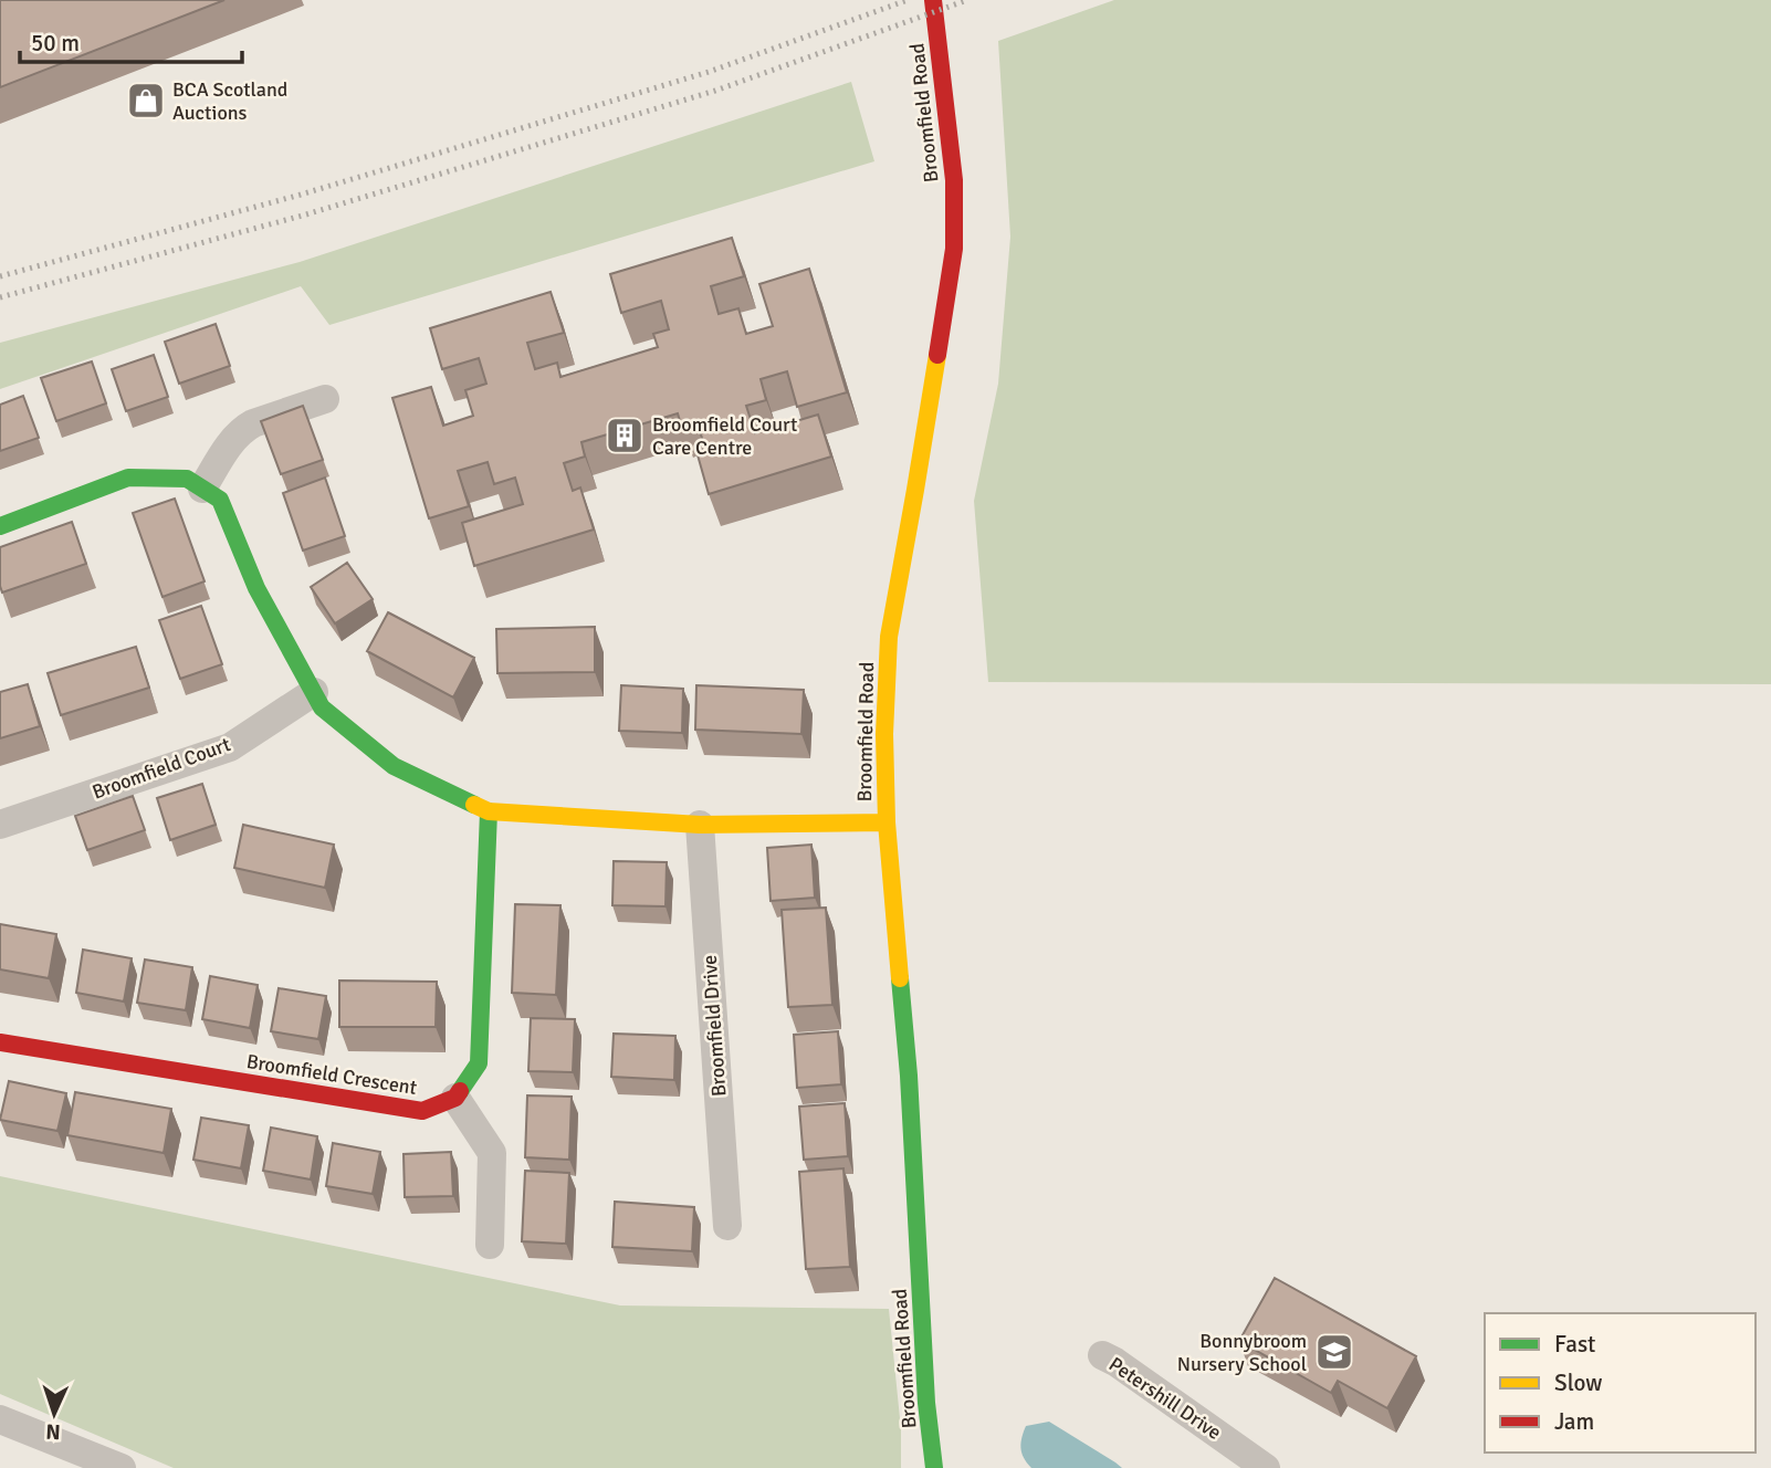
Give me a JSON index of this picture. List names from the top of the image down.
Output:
{
  "streets": {
    "street": [
      "Broomfield Road",
      "Broomfield Court",
      "Broomfield Drive",
      "Broomfield Crescent",
      "Petershill Drive"
    ]
  },
  "places": {
    "shop": ["BCA Scotland Auctions"],
    "building": ["Broomfield Court Care Centre"],
    "school or university": ["Bonnybroom Nursery School"]
  },
  "legend": ["Fast", "Slow", "Jam"],
  "scale_bar": "50 m",
  "north": "bottom"
}
